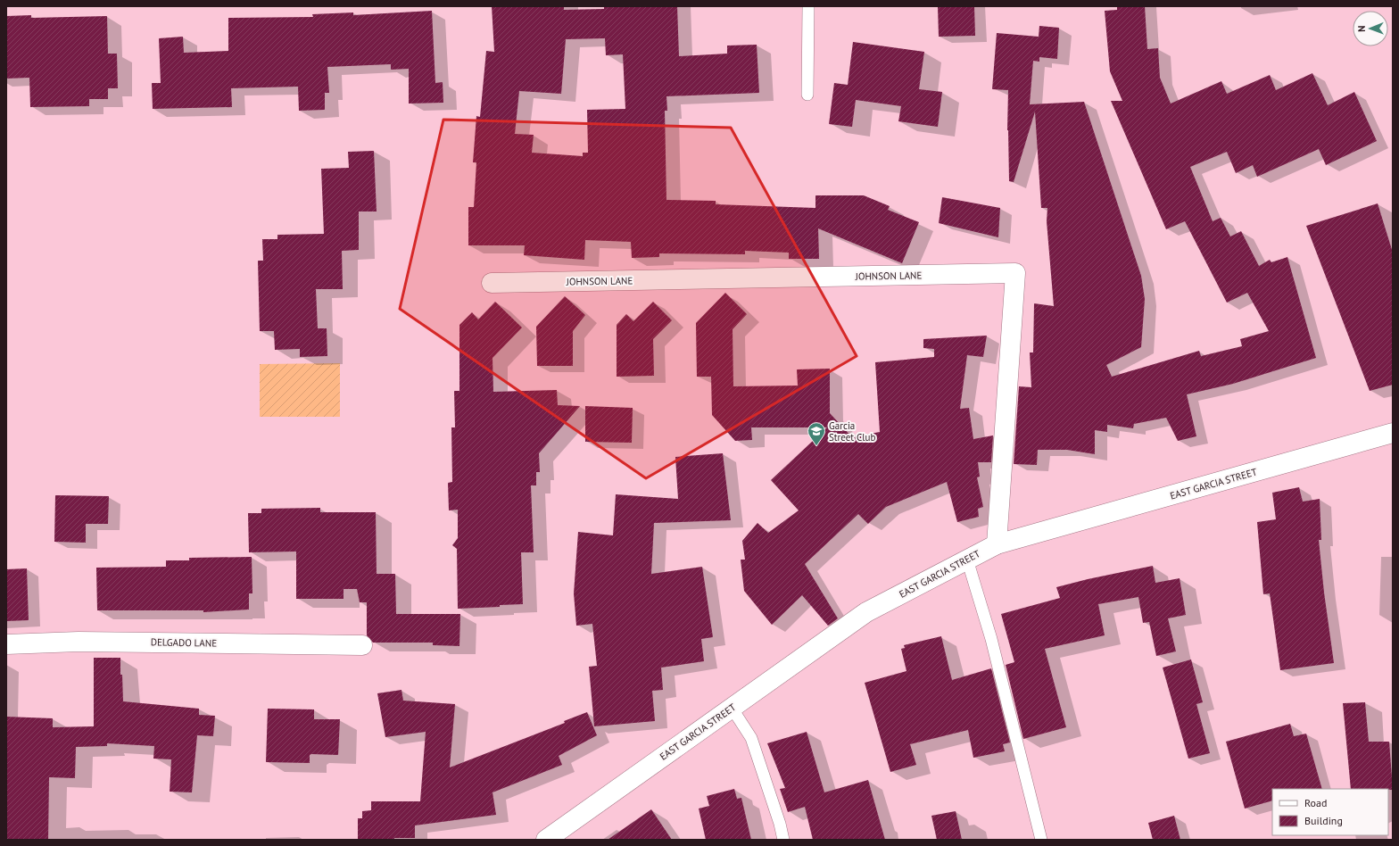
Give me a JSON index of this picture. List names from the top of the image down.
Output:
{
  "streets": {
    "street": ["JOHNSON LANE", "EAST GARCIA STREET", "DELGADO LANE"]
  },
  "crossings": [
    ["JOHNSON LANE", "EAST GARCIA STREET"]
  ],
  "places": {
    "school or university": ["Garcia Street Club"]
  },
  "legend": ["Road", "Building"],
  "north": "left"
}
